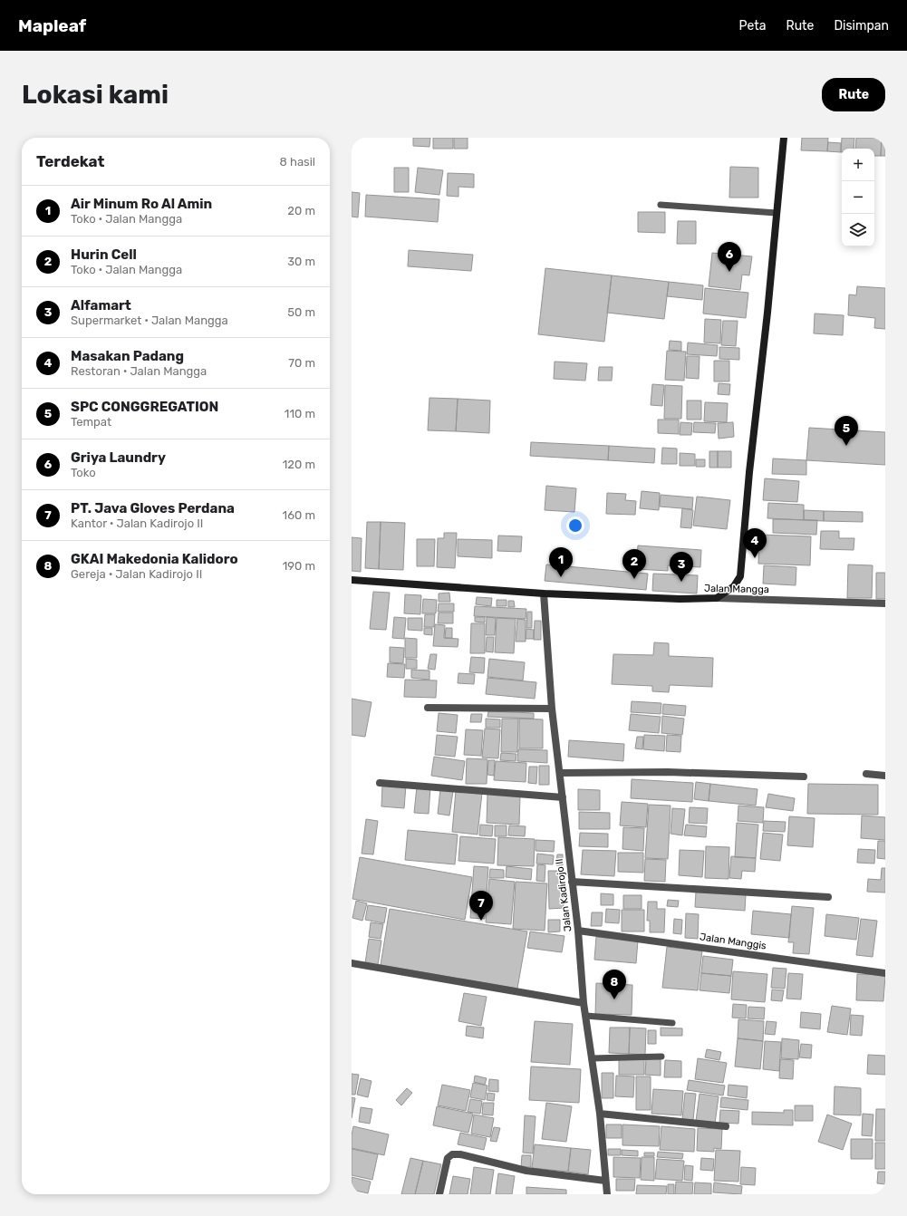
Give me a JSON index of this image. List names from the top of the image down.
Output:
{
  "streets": {
    "street": ["Jalan Mangga", "Jalan Kadirojo II", "Jalan Manggis"]
  },
  "crossings": [
    ["Jalan Mangga", "Jalan Kadirojo II"],
    ["Jalan Kadirojo II", "Jalan Manggis"]
  ],
  "page": {
    "header": "Mapleaf",
    "nav": ["Peta", "Rute", "Disimpan"],
    "buttons": "Rute",
    "title": "Lokasi kami",
    "heading": ["Terdekat", "8 hasil"],
    "map_buttons": ["+", "−"],
    "list": [
      {
        "mark": "1",
        "name": "Air Minum Ro Al Amin",
        "note": "Toko · Jalan Mangga",
        "value": "20 m"
      },
      {
        "mark": "2",
        "name": "Hurin Cell",
        "note": "Toko · Jalan Mangga",
        "value": "30 m"
      },
      {
        "mark": "3",
        "name": "Alfamart",
        "note": "Supermarket · Jalan Mangga",
        "value": "50 m"
      },
      {
        "mark": "4",
        "name": "Masakan Padang",
        "note": "Restoran · Jalan Mangga",
        "value": "70 m"
      },
      {
        "mark": "5",
        "name": "SPC CONGGREGATION",
        "note": "Tempat",
        "value": "110 m"
      },
      {
        "mark": "6",
        "name": "Griya Laundry",
        "note": "Toko",
        "value": "120 m"
      },
      {
        "mark": "7",
        "name": "PT. Java Gloves Perdana",
        "note": "Kantor · Jalan Kadirojo II",
        "value": "160 m"
      },
      {
        "mark": "8",
        "name": "GKAI Makedonia Kalidoro",
        "note": "Gereja · Jalan Kadirojo II",
        "value": "190 m"
      }
    ],
    "pins": [
      "6",
      "5",
      "4",
      "1",
      "2",
      "3",
      "7",
      "8"
    ]
  }
}
